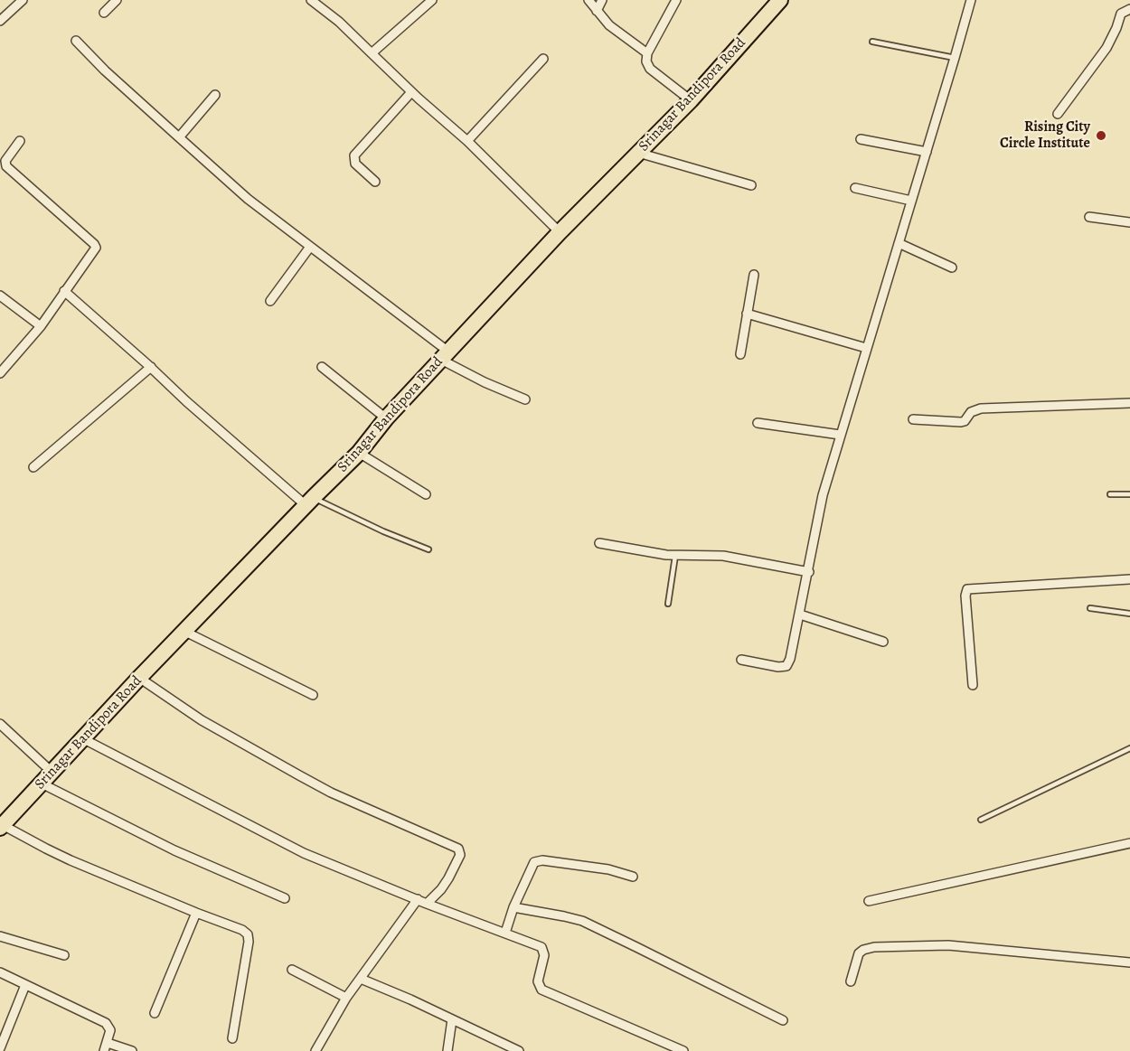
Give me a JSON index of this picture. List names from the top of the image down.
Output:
{
  "streets": {
    "highway": ["Srinagar Bandipora Road"]
  },
  "places": ["Rising City Circle Institute"]
}
